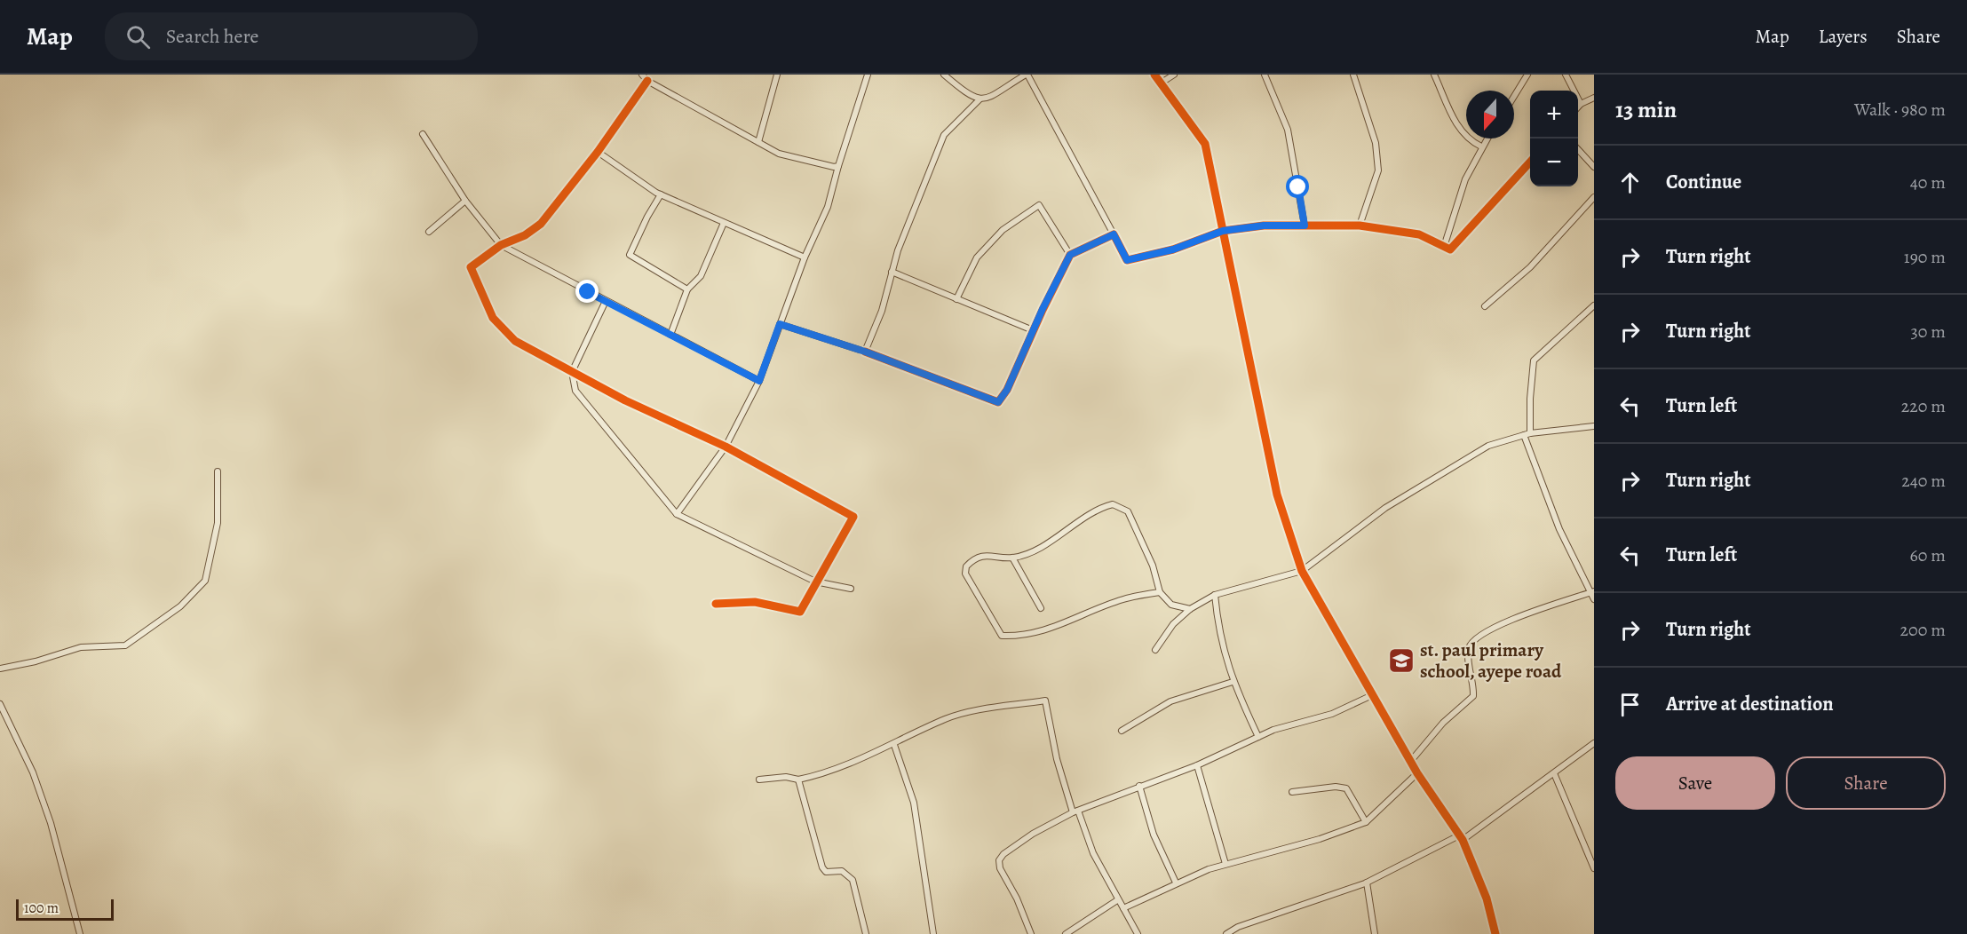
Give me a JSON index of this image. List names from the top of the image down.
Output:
{
  "places": {
    "school or university": ["st. paul primary school, ayepe road"]
  },
  "scale_bar": "100 m",
  "north": "bottom",
  "page": {
    "header": "Map",
    "search": "Search here",
    "nav": ["Map", "Layers", "Share"],
    "heading": ["13 min", "Walk · 980 m"],
    "map_buttons": ["+", "−"],
    "list": [
      ["Continue", "40 m"],
      ["Turn right", "190 m"],
      ["Turn right", "30 m"],
      ["Turn left", "220 m"],
      ["Turn right", "240 m"],
      ["Turn left", "60 m"],
      ["Turn right", "200 m"],
      "Arrive at destination"
    ],
    "buttons": ["Save", "Share"],
    "scale": "100 m"
  }
}
